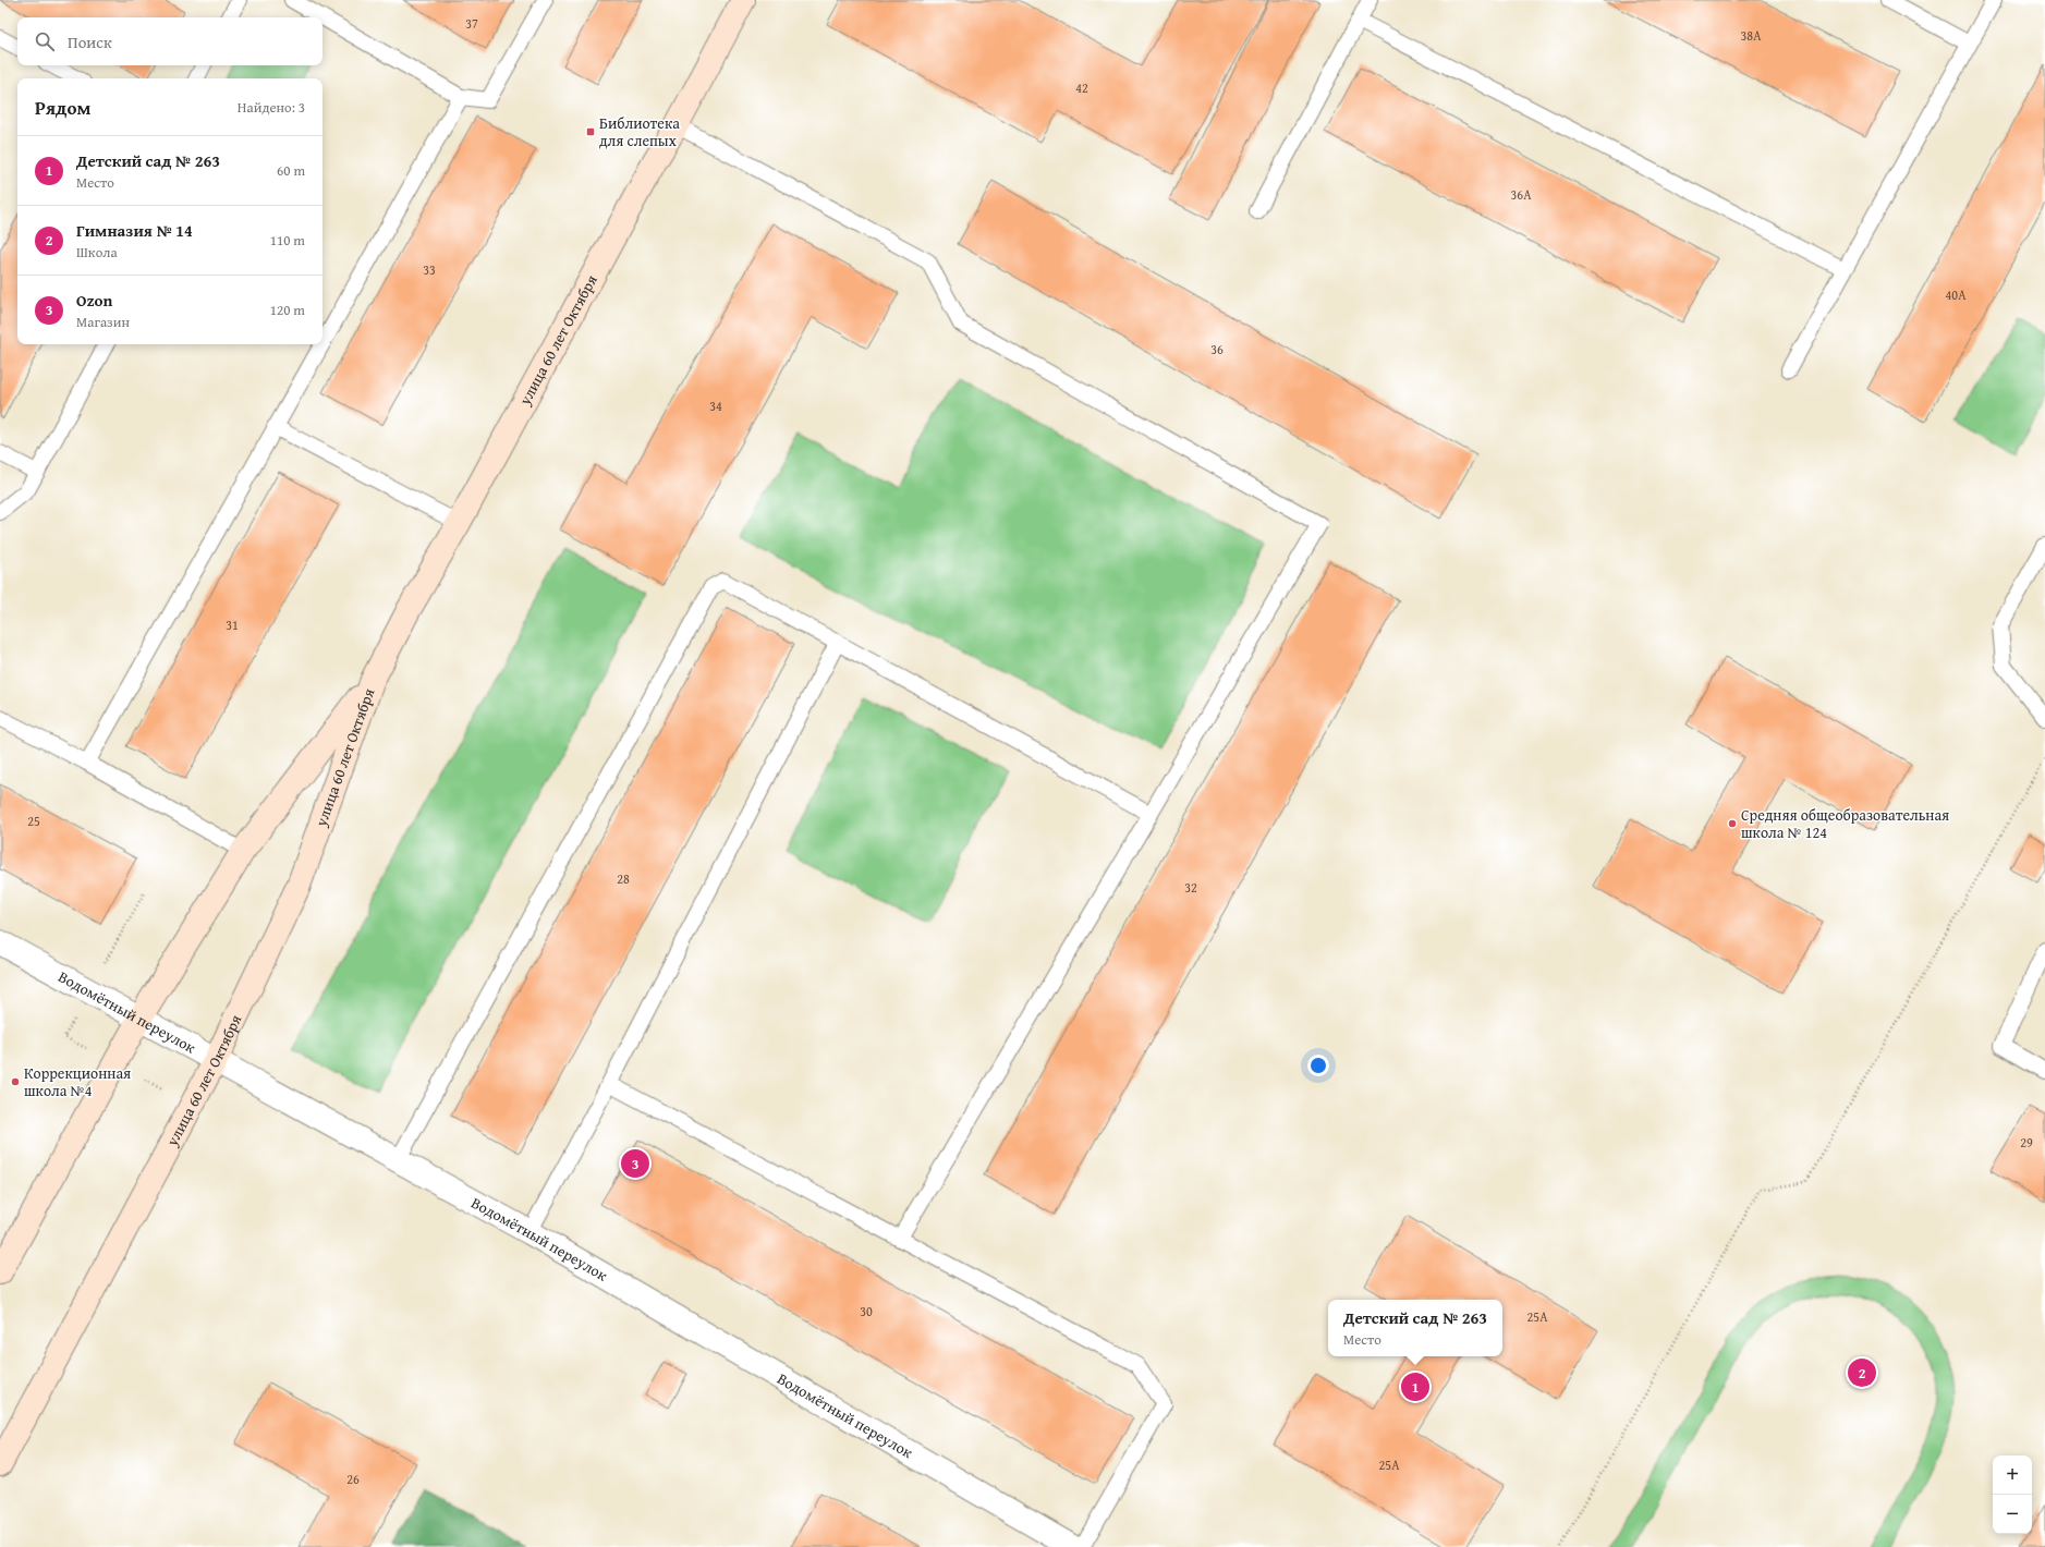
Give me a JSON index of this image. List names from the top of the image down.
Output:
{
  "streets": {
    "main road": ["улица 60 лет Октября"],
    "street": ["Водомётный переулок"]
  },
  "crossings": [
    ["улица 60 лет Октября", "Водомётный переулок"]
  ],
  "places": {
    "transit": ["Библиотека для слепых"],
    "other": ["Средняя общеобразовательная школа № 124", "Коррекционная школа №4"]
  },
  "house_numbers": [
    "37",
    "38А",
    "42",
    "36А",
    "33",
    "40А",
    "36",
    "34",
    "31",
    "25",
    "28",
    "32",
    "29",
    "30",
    "25А",
    "25А",
    "26"
  ],
  "page": {
    "search": "Поиск",
    "heading": ["Рядом", "Найдено: 3"],
    "list": [
      {
        "mark": "1",
        "name": "Детский сад № 263",
        "note": "Место",
        "value": "60 m"
      },
      {
        "mark": "2",
        "name": "Гимназия № 14",
        "note": "Школа",
        "value": "110 m"
      },
      {
        "mark": "3",
        "name": "Ozon",
        "note": "Магазин",
        "value": "120 m"
      }
    ],
    "pins": ["3", "2", "1"],
    "popup": ["Детский сад № 263", "Место"],
    "map_buttons": ["+", "−"]
  }
}
